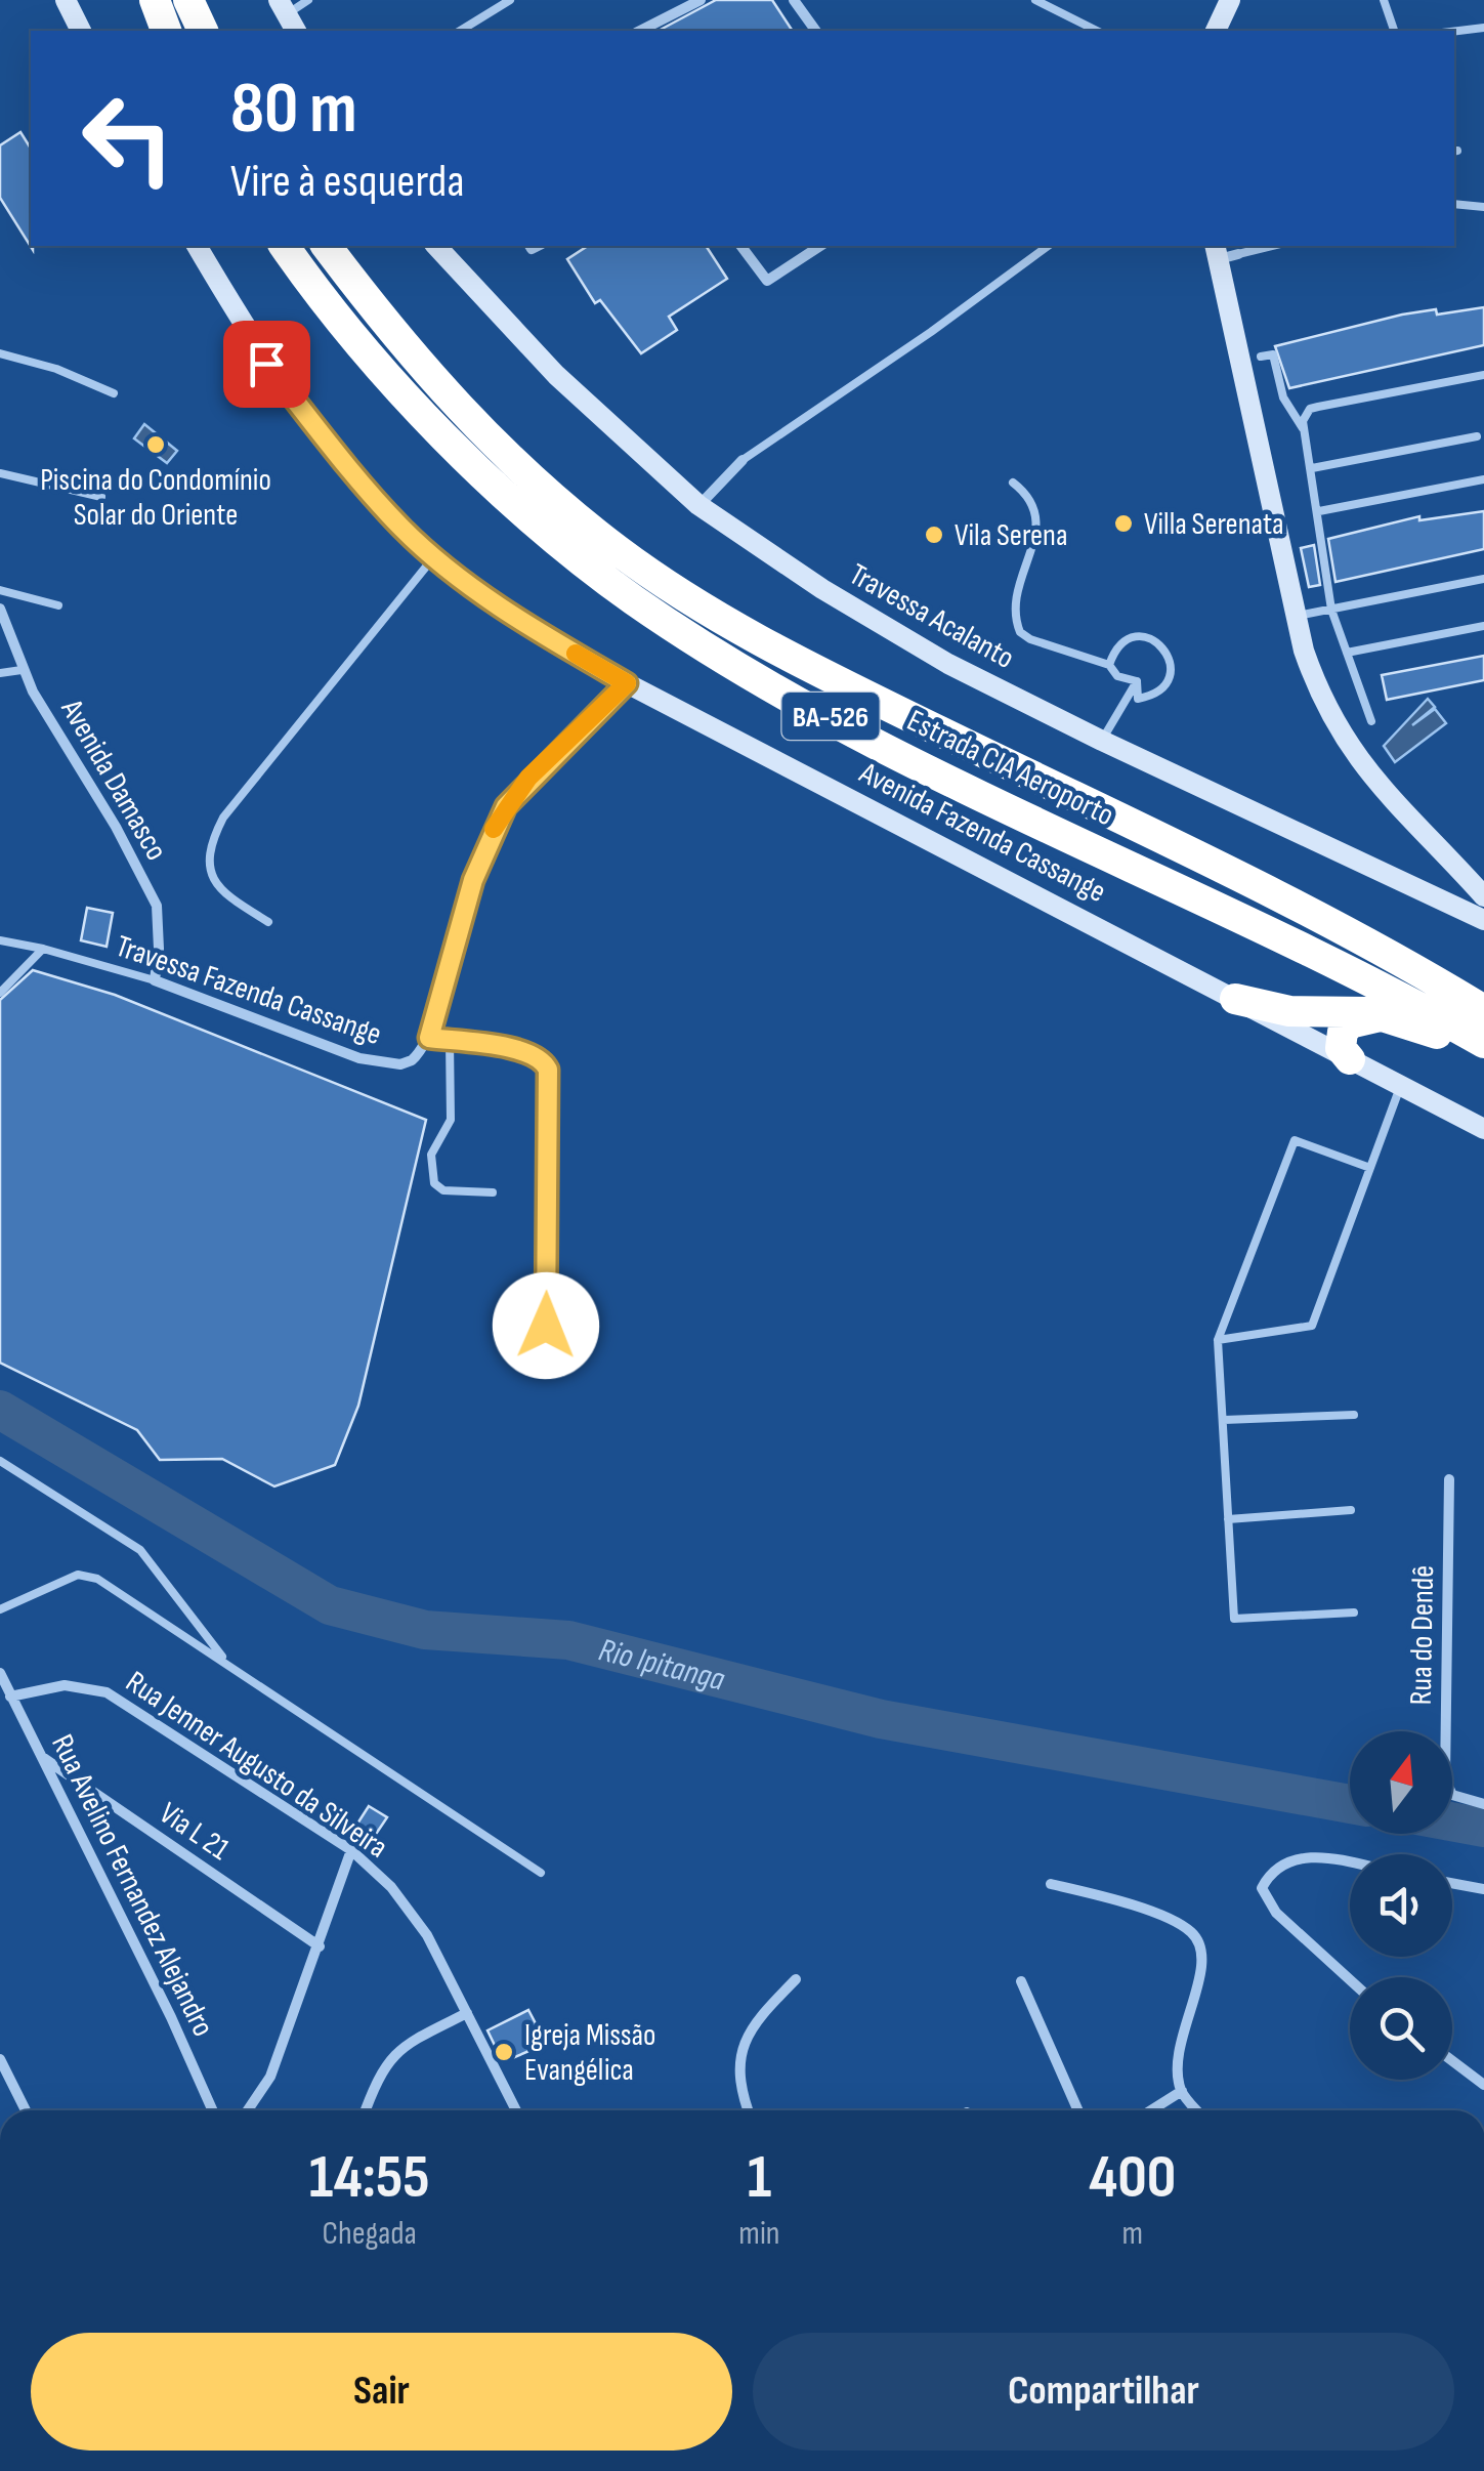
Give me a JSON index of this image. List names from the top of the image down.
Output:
{
  "streets": {
    "highway": ["BA-526", "Estrada CIA Aeroporto"],
    "main road": ["Travessa Acalanto", "Avenida Fazenda Cassange"],
    "street": [
      "Avenida Damasco",
      "Travessa Fazenda Cassange",
      "Rua do Dendê",
      "Rua Jenner Augusto da Silveira",
      "Via L 21",
      "Rua Avelino Fernandez Alejandro"
    ]
  },
  "crossings": [
    ["Avenida Damasco", "Travessa Fazenda Cassange"],
    ["Rua Jenner Augusto da Silveira", "Rua Avelino Fernandez Alejandro"],
    ["Via L 21", "Rua Avelino Fernandez Alejandro"]
  ],
  "water": ["Rio Ipitanga"],
  "places": [
    "Piscina do Condomínio Solar do Oriente",
    "Villa Serenata",
    "Vila Serena",
    "Igreja Missão Evangélica"
  ],
  "north": "top",
  "page": {
    "turn": ["80 m", "Vire à esquerda"],
    "eta": [
      "14:55",
      "Chegada",
      "1",
      "min",
      "400",
      "m"
    ],
    "buttons": ["Sair", "Compartilhar"]
  }
}
